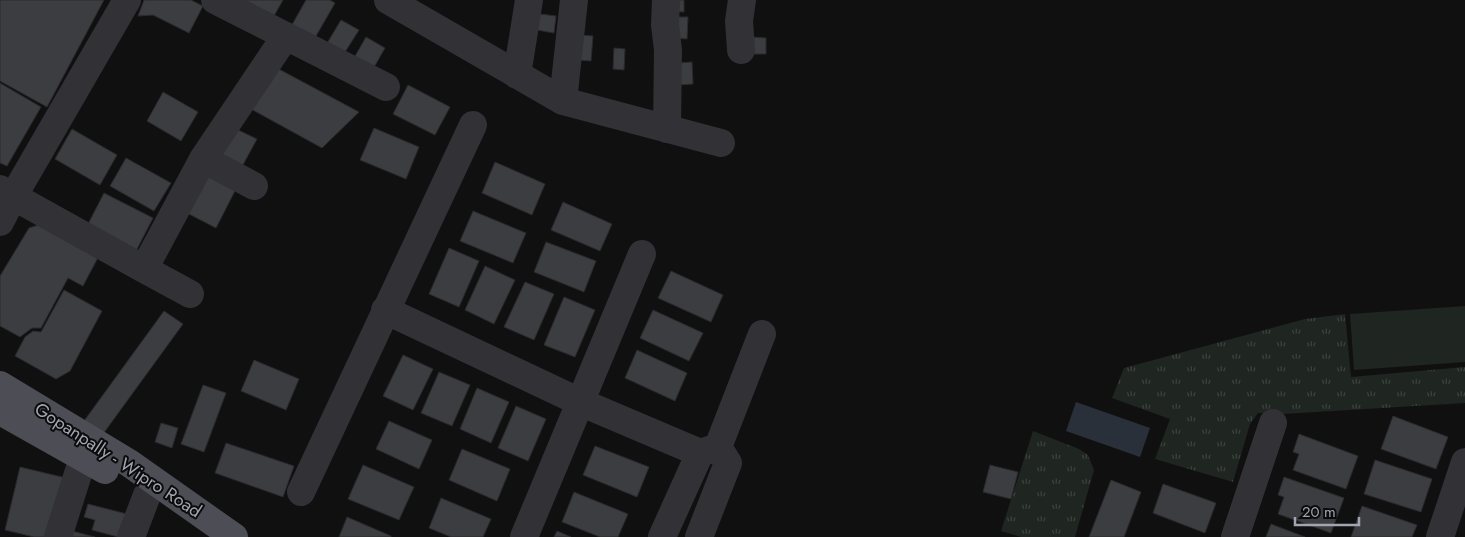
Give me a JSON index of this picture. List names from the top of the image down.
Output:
{
  "streets": {
    "main road": ["Gopanpally - Wipro Road"]
  },
  "scale_bar": "20 m"
}
